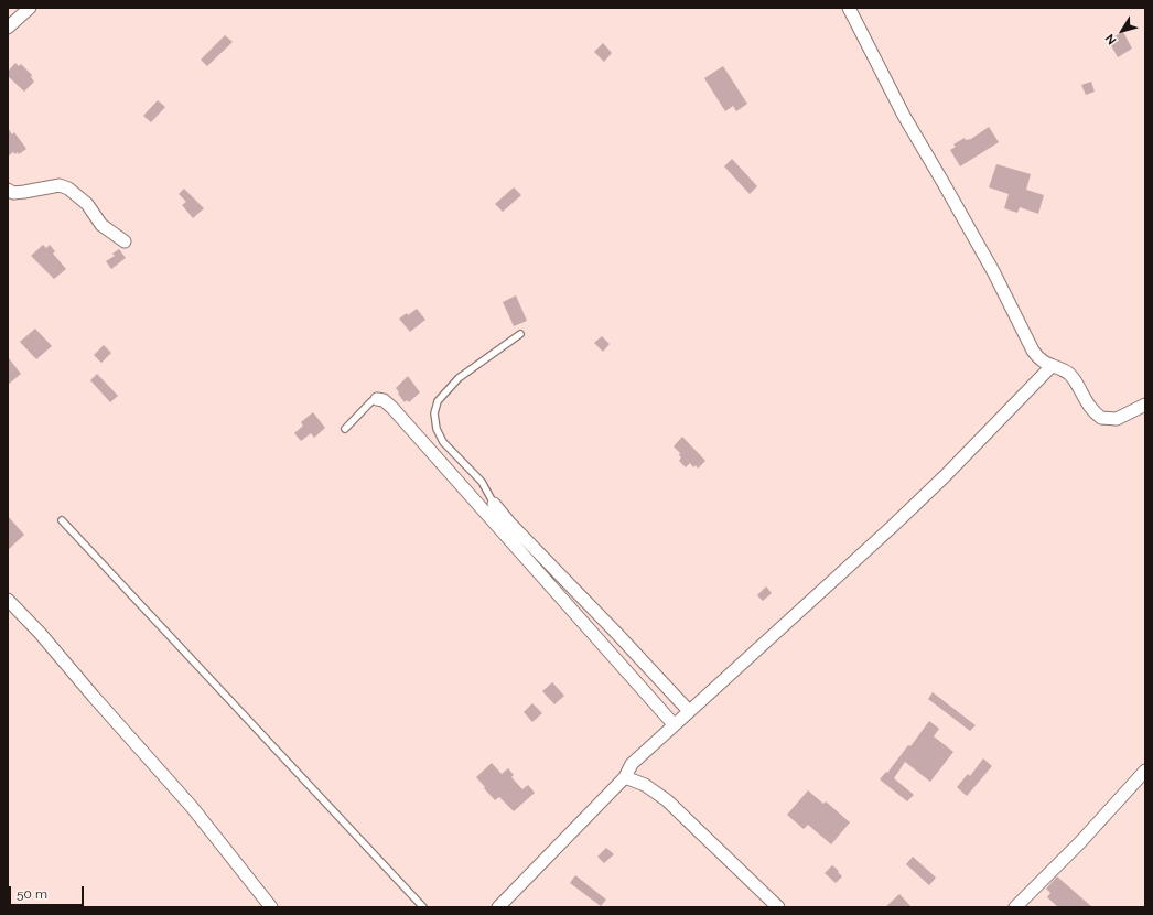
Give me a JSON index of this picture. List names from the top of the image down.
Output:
{
  "scale_bar": "50 m",
  "north": "bottom left"
}
